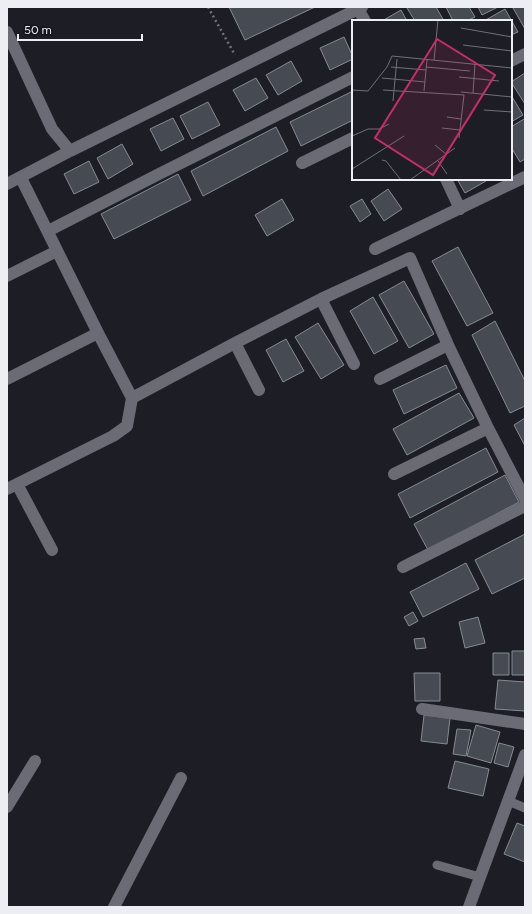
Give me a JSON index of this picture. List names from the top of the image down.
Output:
{
  "scale_bar": "50 m"
}
